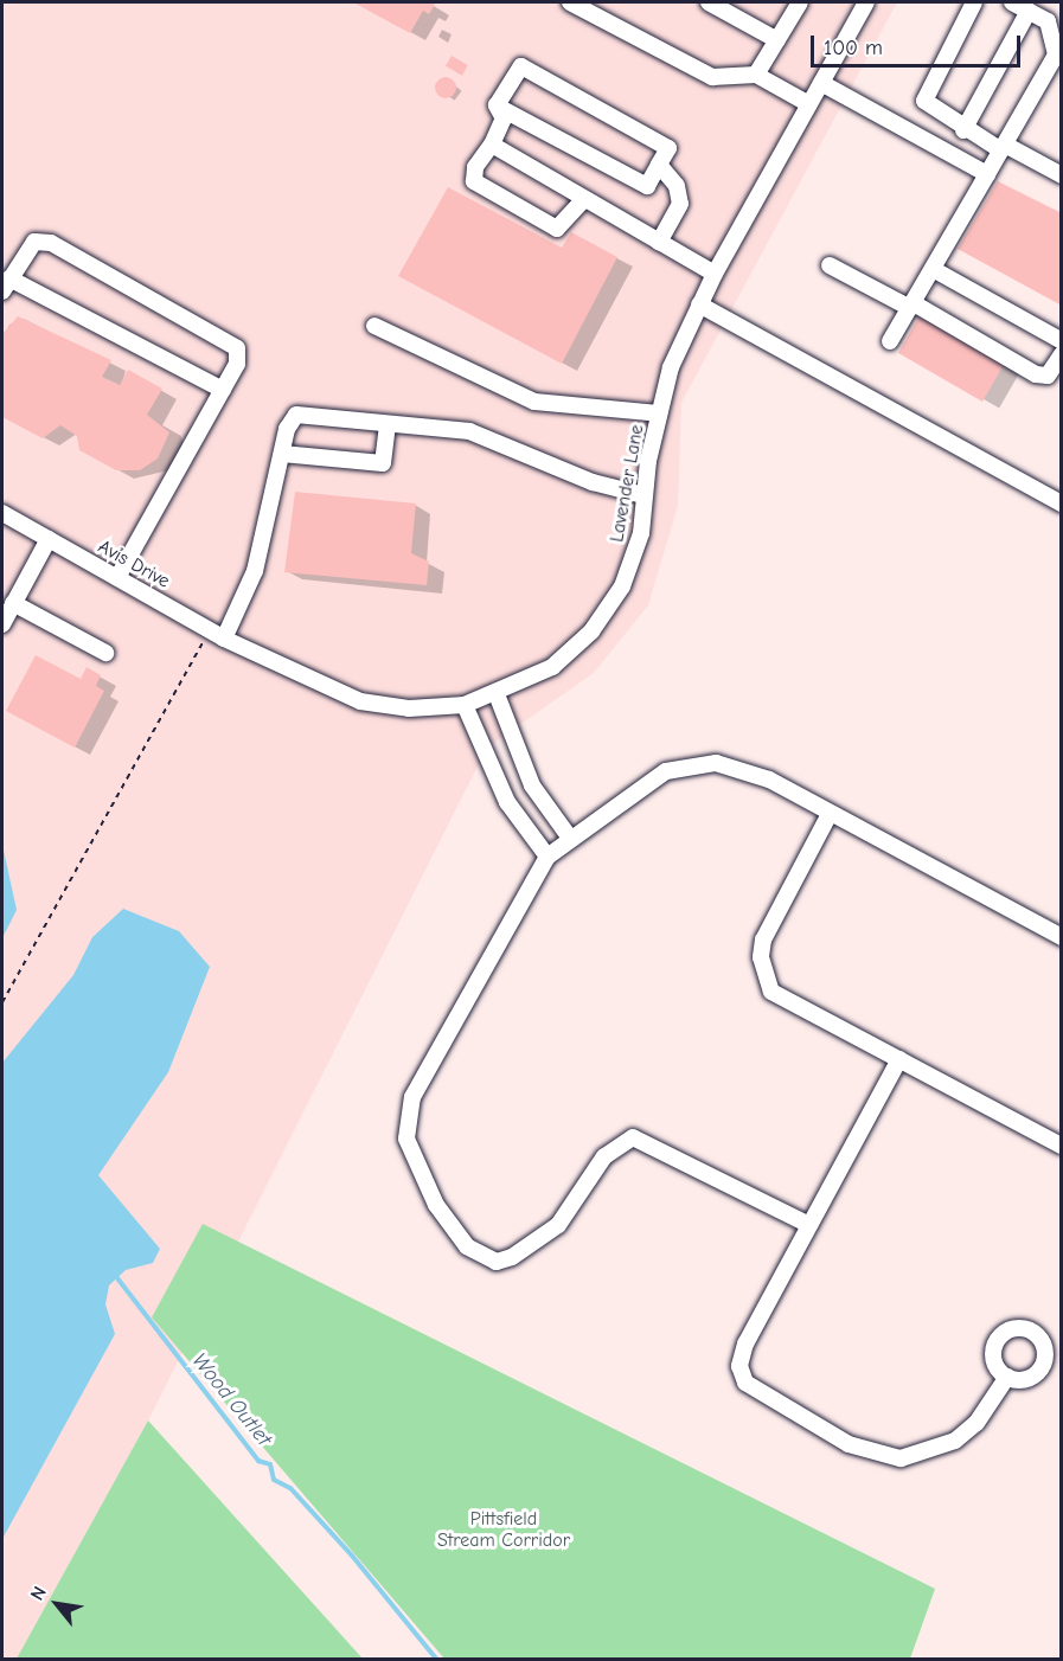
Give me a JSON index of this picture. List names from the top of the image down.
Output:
{
  "streets": {
    "street": ["Lavender Lane", "Avis Drive"]
  },
  "crossings": [
    ["Lavender Lane", "Avis Drive"]
  ],
  "water": ["Wood Outlet"],
  "parks": ["Pittsfield Stream Corridor"],
  "scale_bar": "100 m",
  "north": "top left"
}
